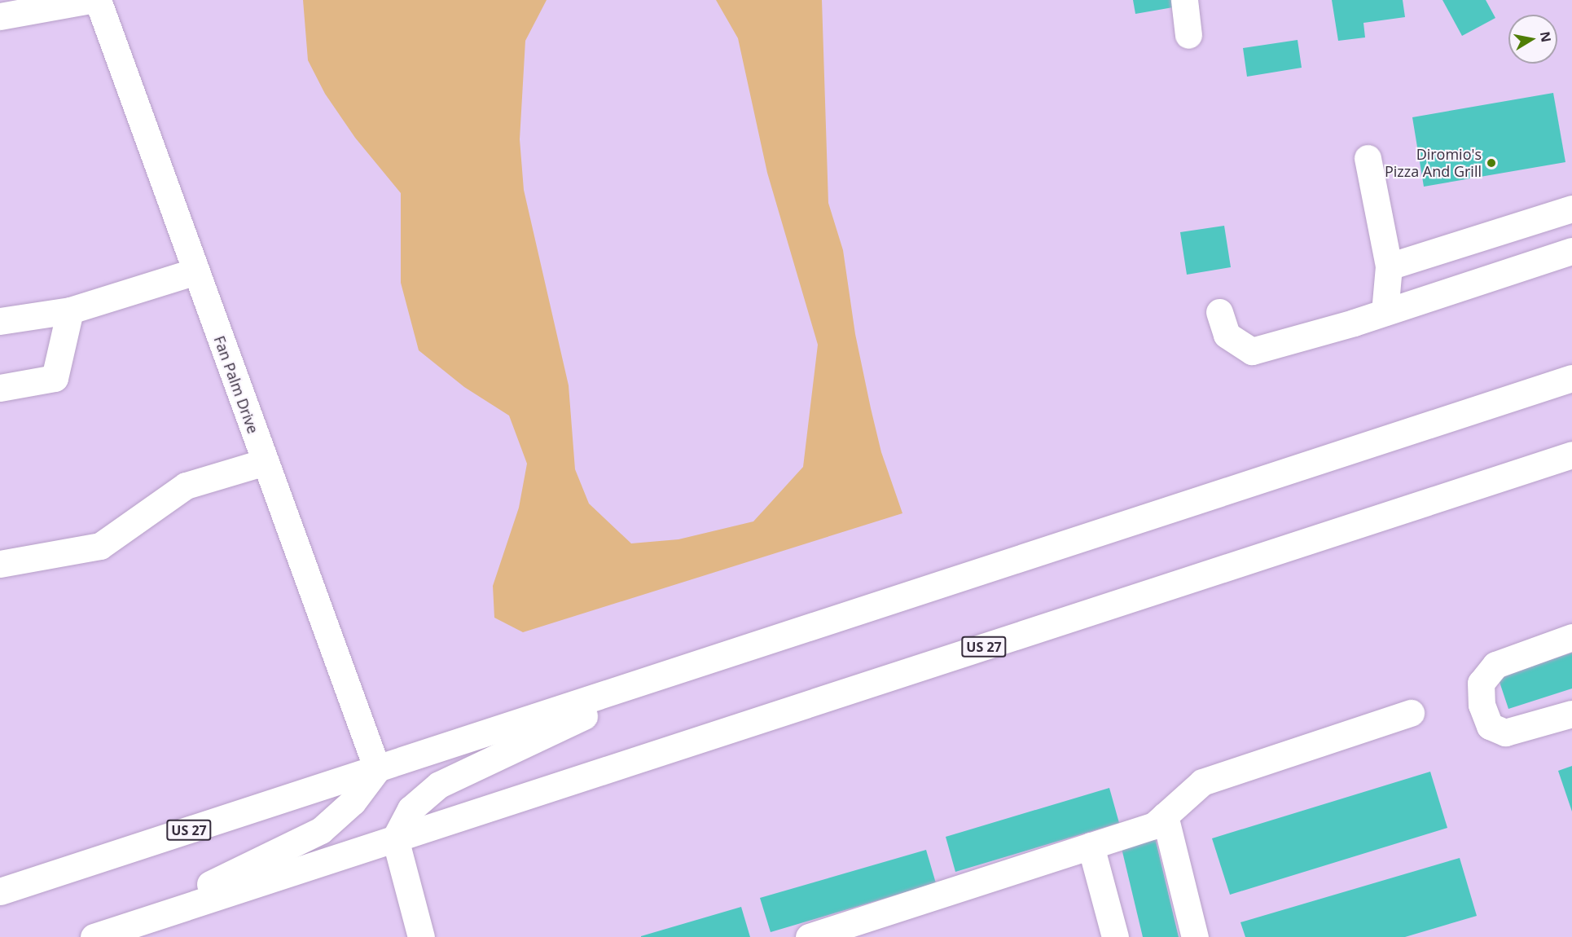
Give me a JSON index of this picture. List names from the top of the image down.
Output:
{
  "streets": {
    "main road": ["Fan Palm Drive", "US 27"]
  },
  "crossings": [
    ["Fan Palm Drive", "US 27"]
  ],
  "places": ["Diromio's Pizza And Grill"],
  "north": "right"
}
